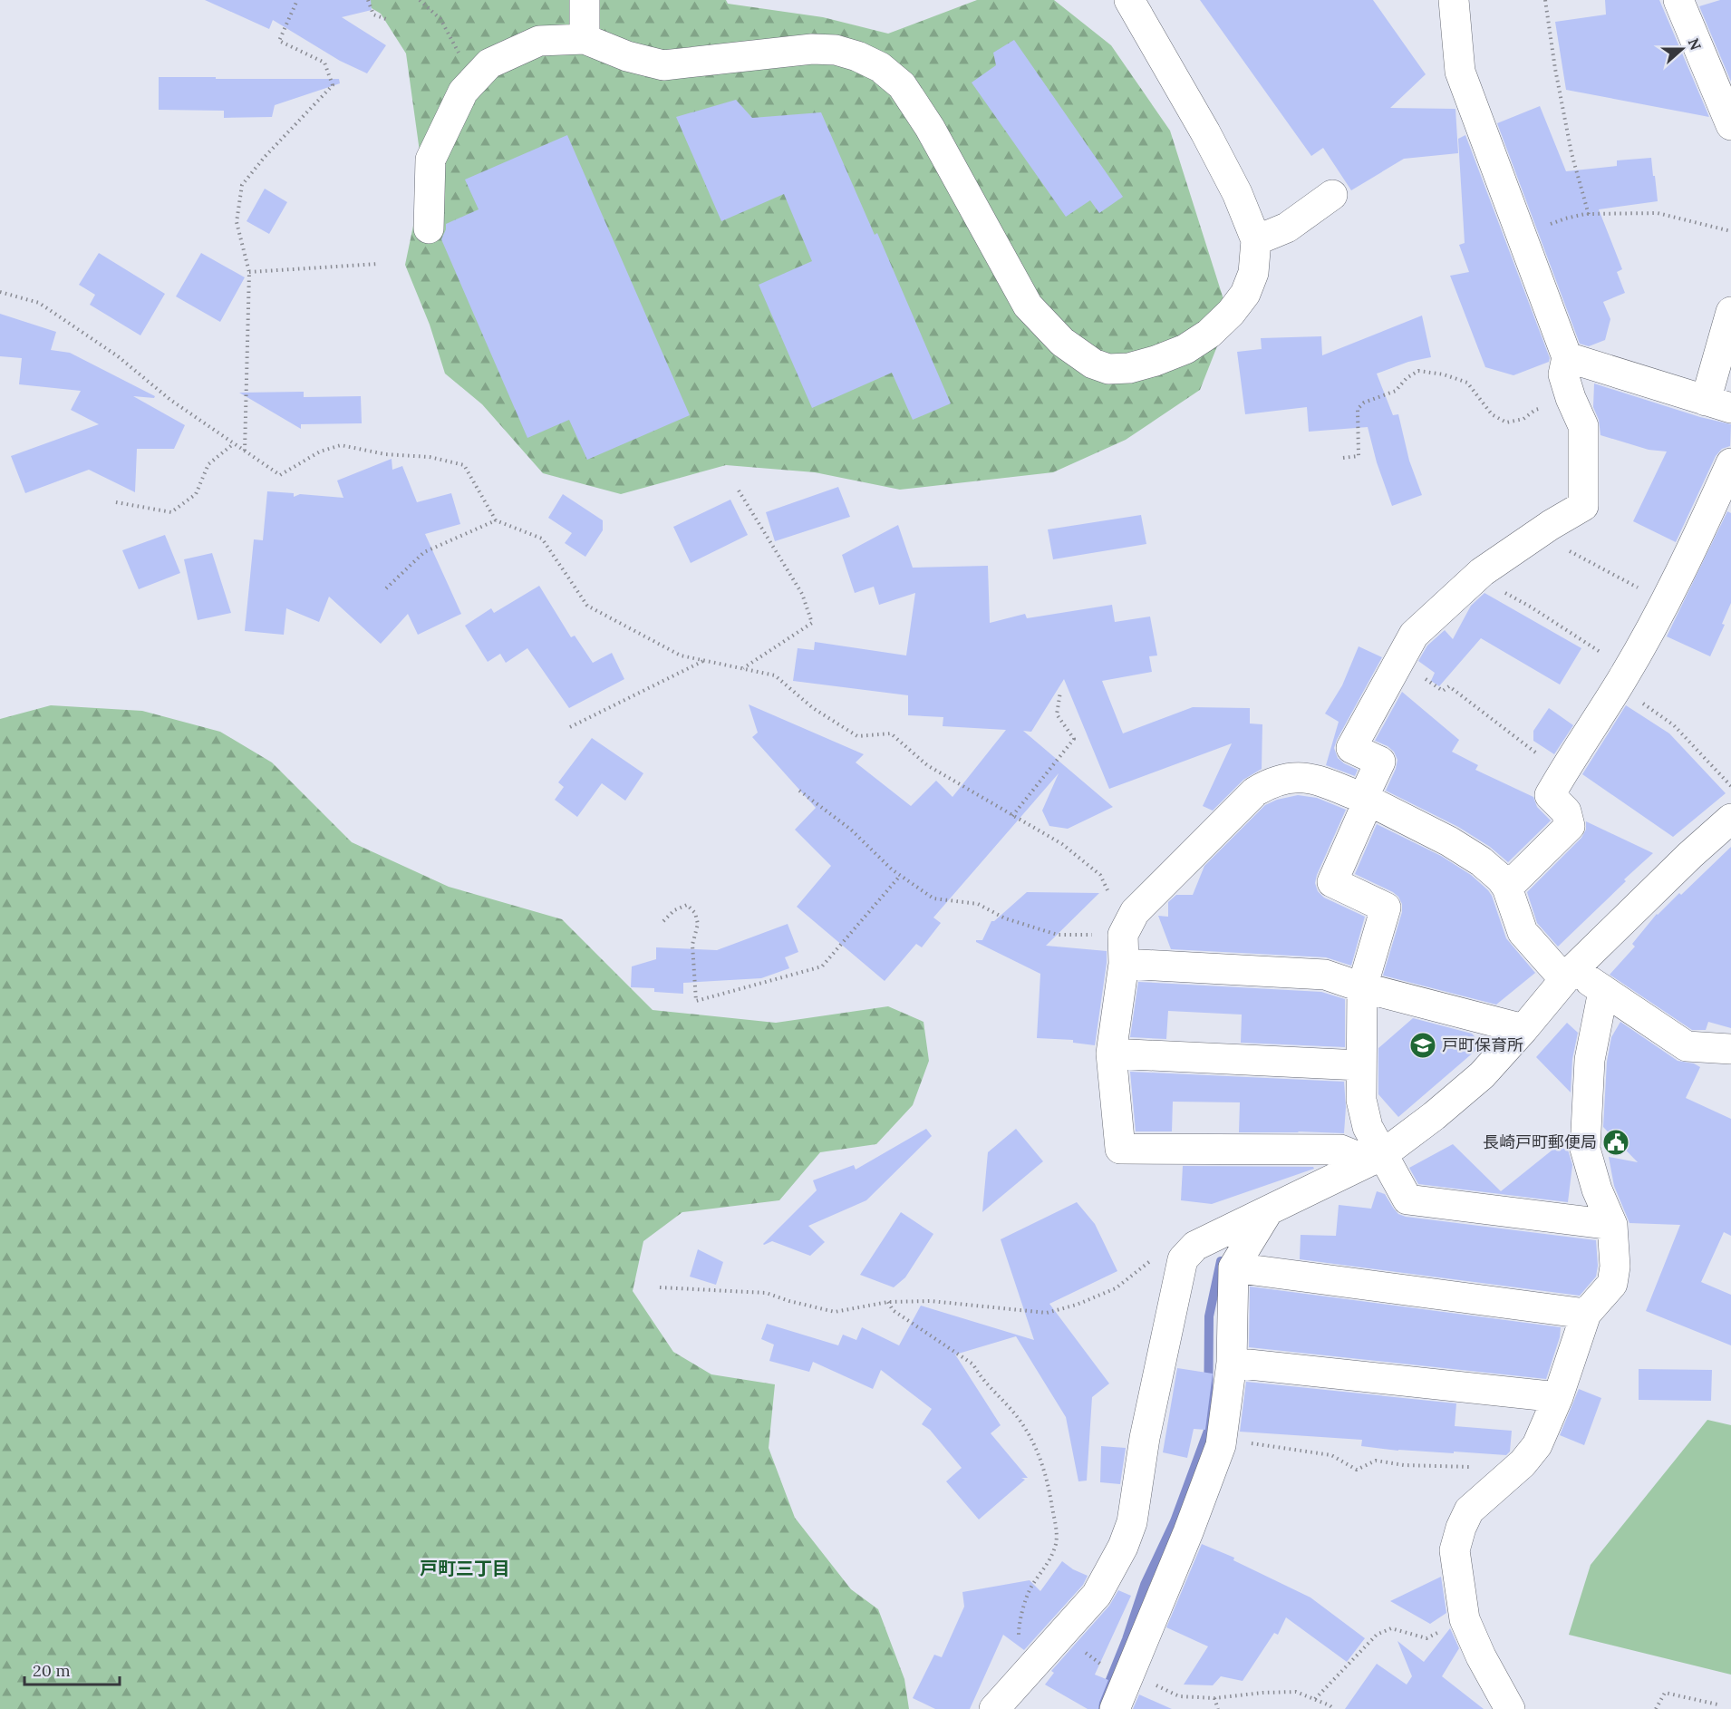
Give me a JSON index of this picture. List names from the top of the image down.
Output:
{
  "districts": ["戸町三丁目"],
  "places": {
    "school or university": ["戸町保育所"],
    "public building": ["長崎戸町郵便局"]
  },
  "scale_bar": "20 m",
  "north": "right"
}
